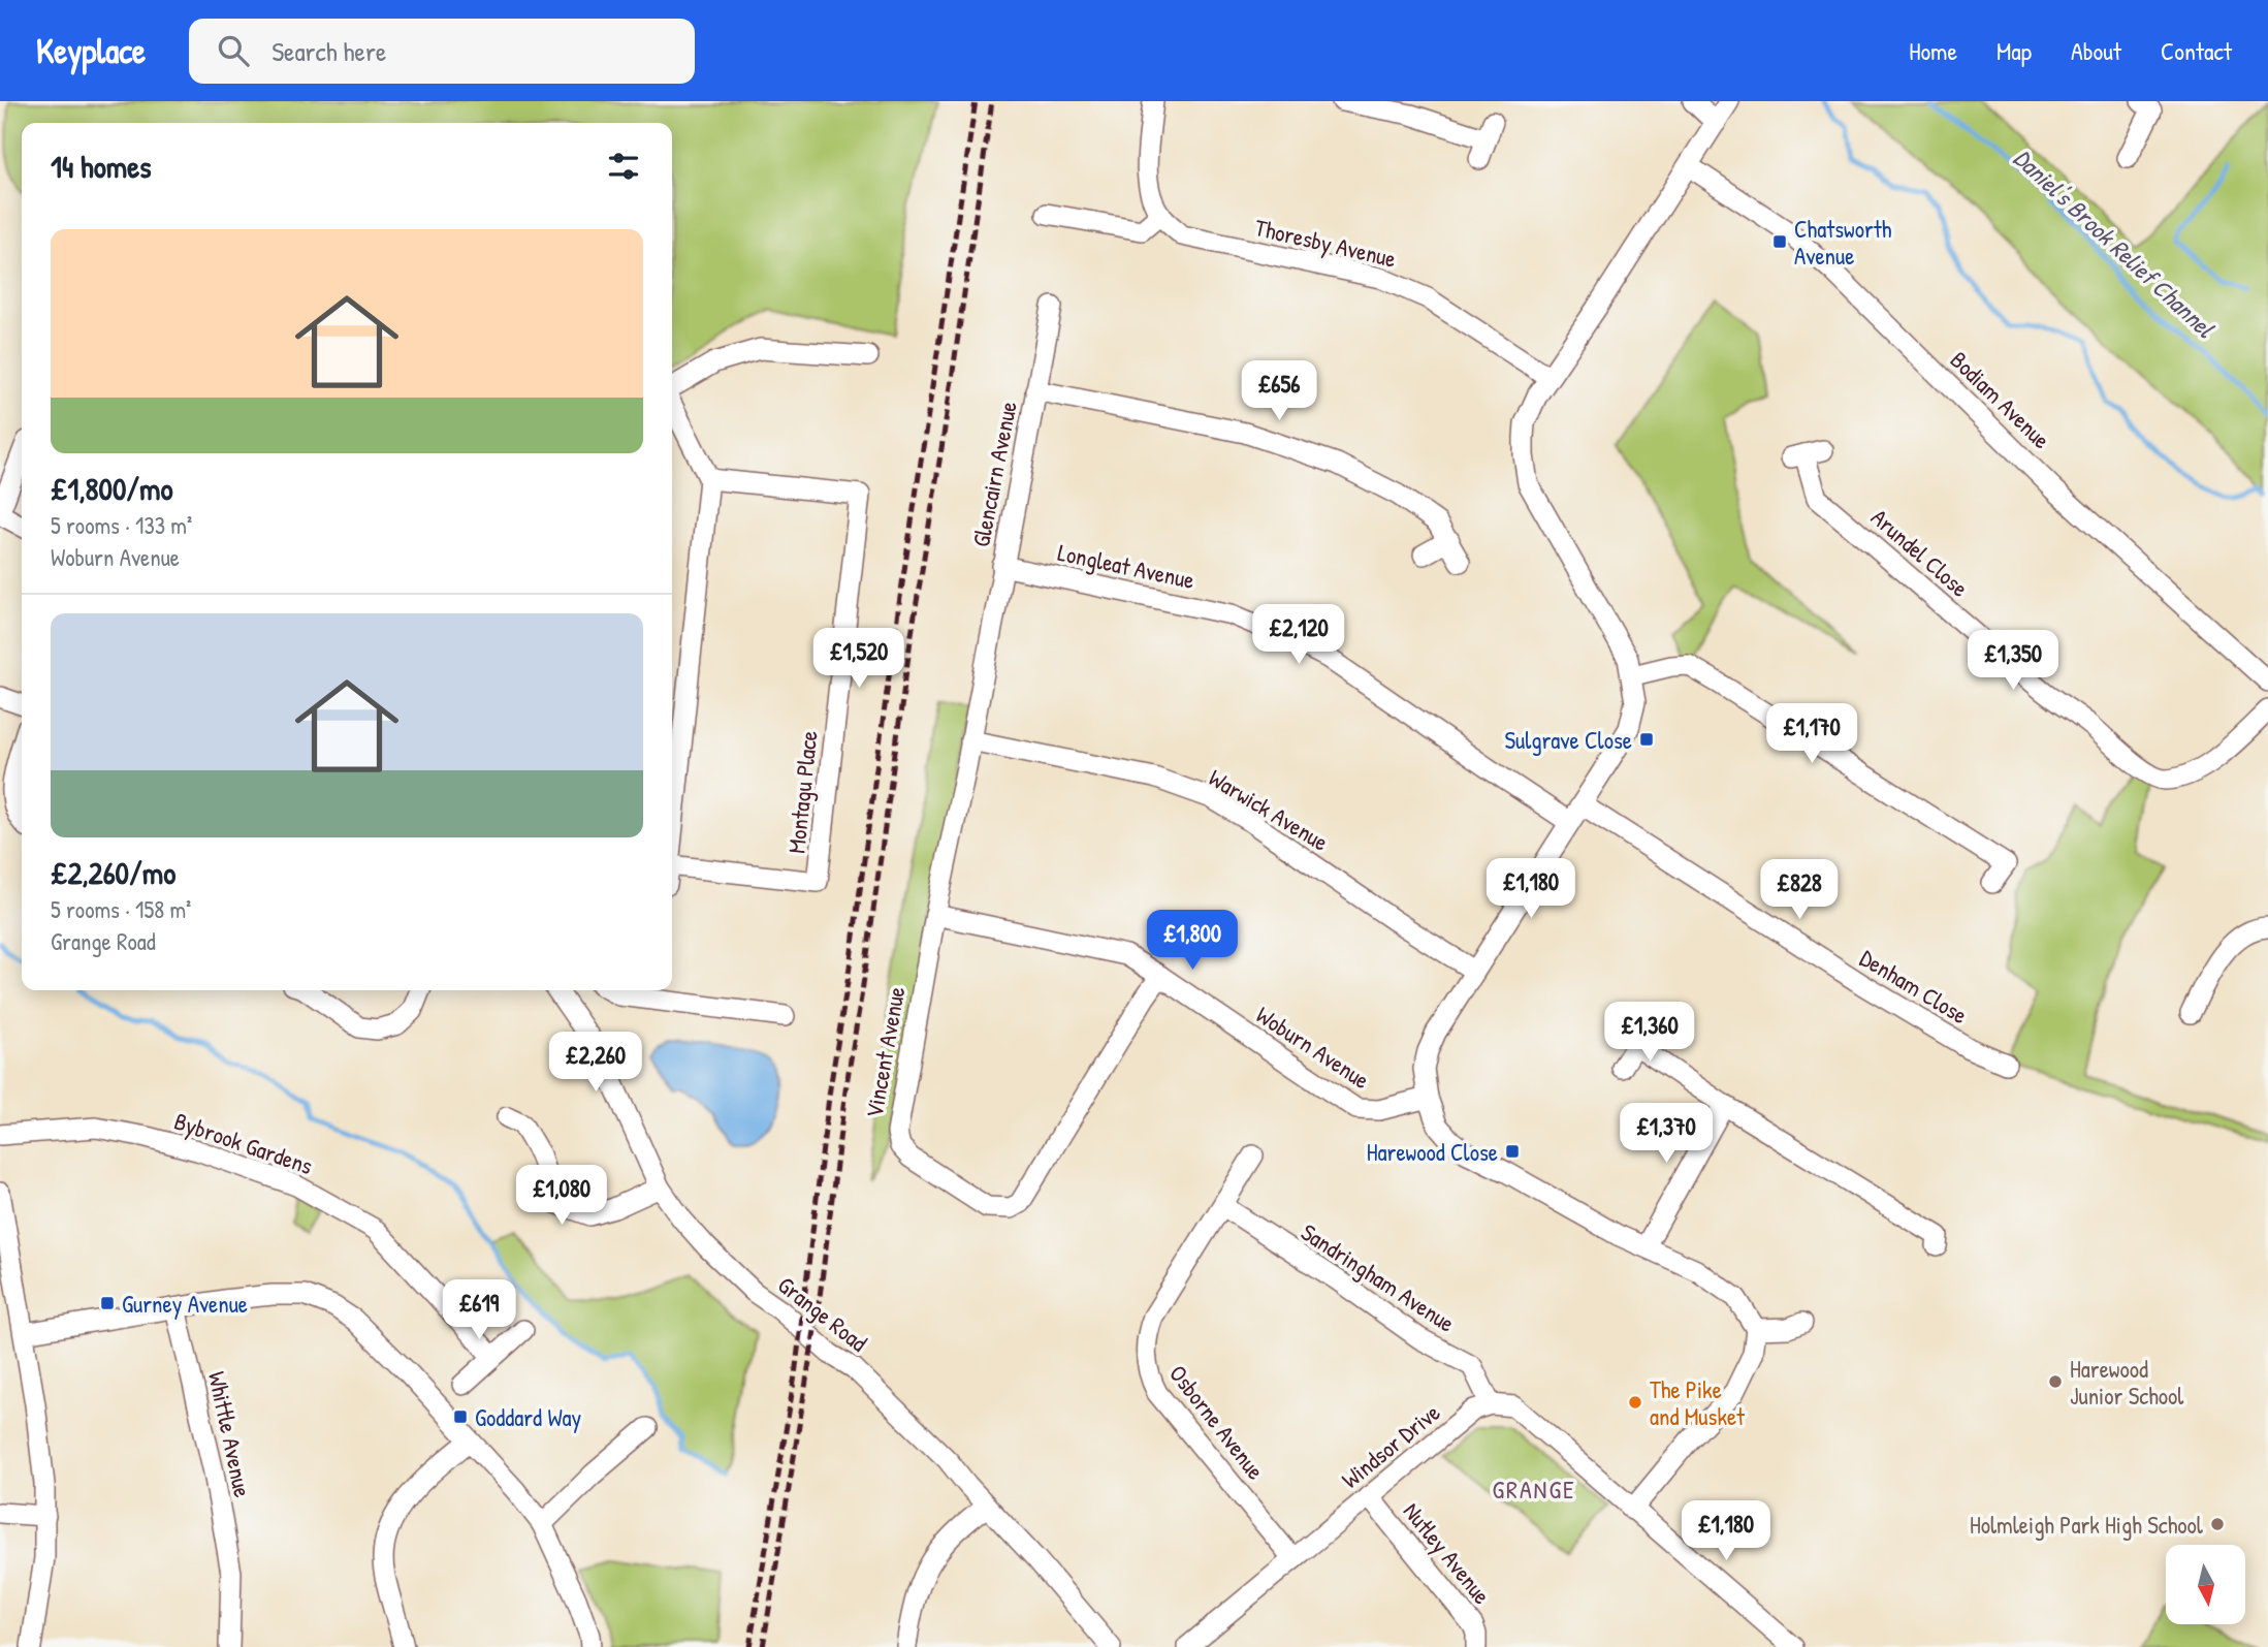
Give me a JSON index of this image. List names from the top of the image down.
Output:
{
  "streets": {
    "street": [
      "Thoresby Avenue",
      "Bodiam Avenue",
      "Glencairn Avenue",
      "Arundel Close",
      "Longleat Avenue",
      "Montagu Place",
      "Warwick Avenue",
      "Denham Close",
      "Woburn Avenue",
      "Vincent Avenue",
      "Bybrook Gardens",
      "Sandringham Avenue",
      "Grange Road",
      "Osborne Avenue",
      "Whittle Avenue",
      "Windsor Drive",
      "Nutley Avenue"
    ]
  },
  "crossings": [
    ["Glencairn Avenue", "Longleat Avenue"],
    ["Glencairn Avenue", "Vincent Avenue"],
    ["Longleat Avenue", "Vincent Avenue"],
    ["Warwick Avenue", "Vincent Avenue"],
    ["Woburn Avenue", "Vincent Avenue"],
    ["Sandringham Avenue", "Osborne Avenue"],
    ["Sandringham Avenue", "Windsor Drive"],
    ["Osborne Avenue", "Windsor Drive"],
    ["Windsor Drive", "Nutley Avenue"]
  ],
  "districts": ["GRANGE"],
  "water": ["Daniel's Brook Relief Channel"],
  "places": {
    "transit": [
      "Chatsworth Avenue",
      "Sulgrave Close",
      "Harewood Close",
      "Gurney Avenue",
      "Goddard Way"
    ],
    "other": ["Harewood Junior School", "The Pike and Musket", "Holmleigh Park High School"]
  },
  "north": "bottom",
  "page": {
    "header": "Keyplace",
    "search": "Search here",
    "nav": [
      "Home",
      "Map",
      "About",
      "Contact"
    ],
    "heading": "14 homes",
    "list": [
      {
        "name": "£1,800/mo",
        "note": "5 rooms · 133 m² · Woburn Avenue"
      },
      {
        "name": "£2,260/mo",
        "note": "5 rooms · 158 m² · Grange Road"
      }
    ],
    "price": [
      "£656",
      "£2,120",
      "£1,520",
      "£1,350",
      "£1,170",
      "£1,180",
      "£828",
      "£1,800",
      "£1,360",
      "£2,260",
      "£1,370",
      "£1,080",
      "£619",
      "£1,180"
    ]
  }
}
